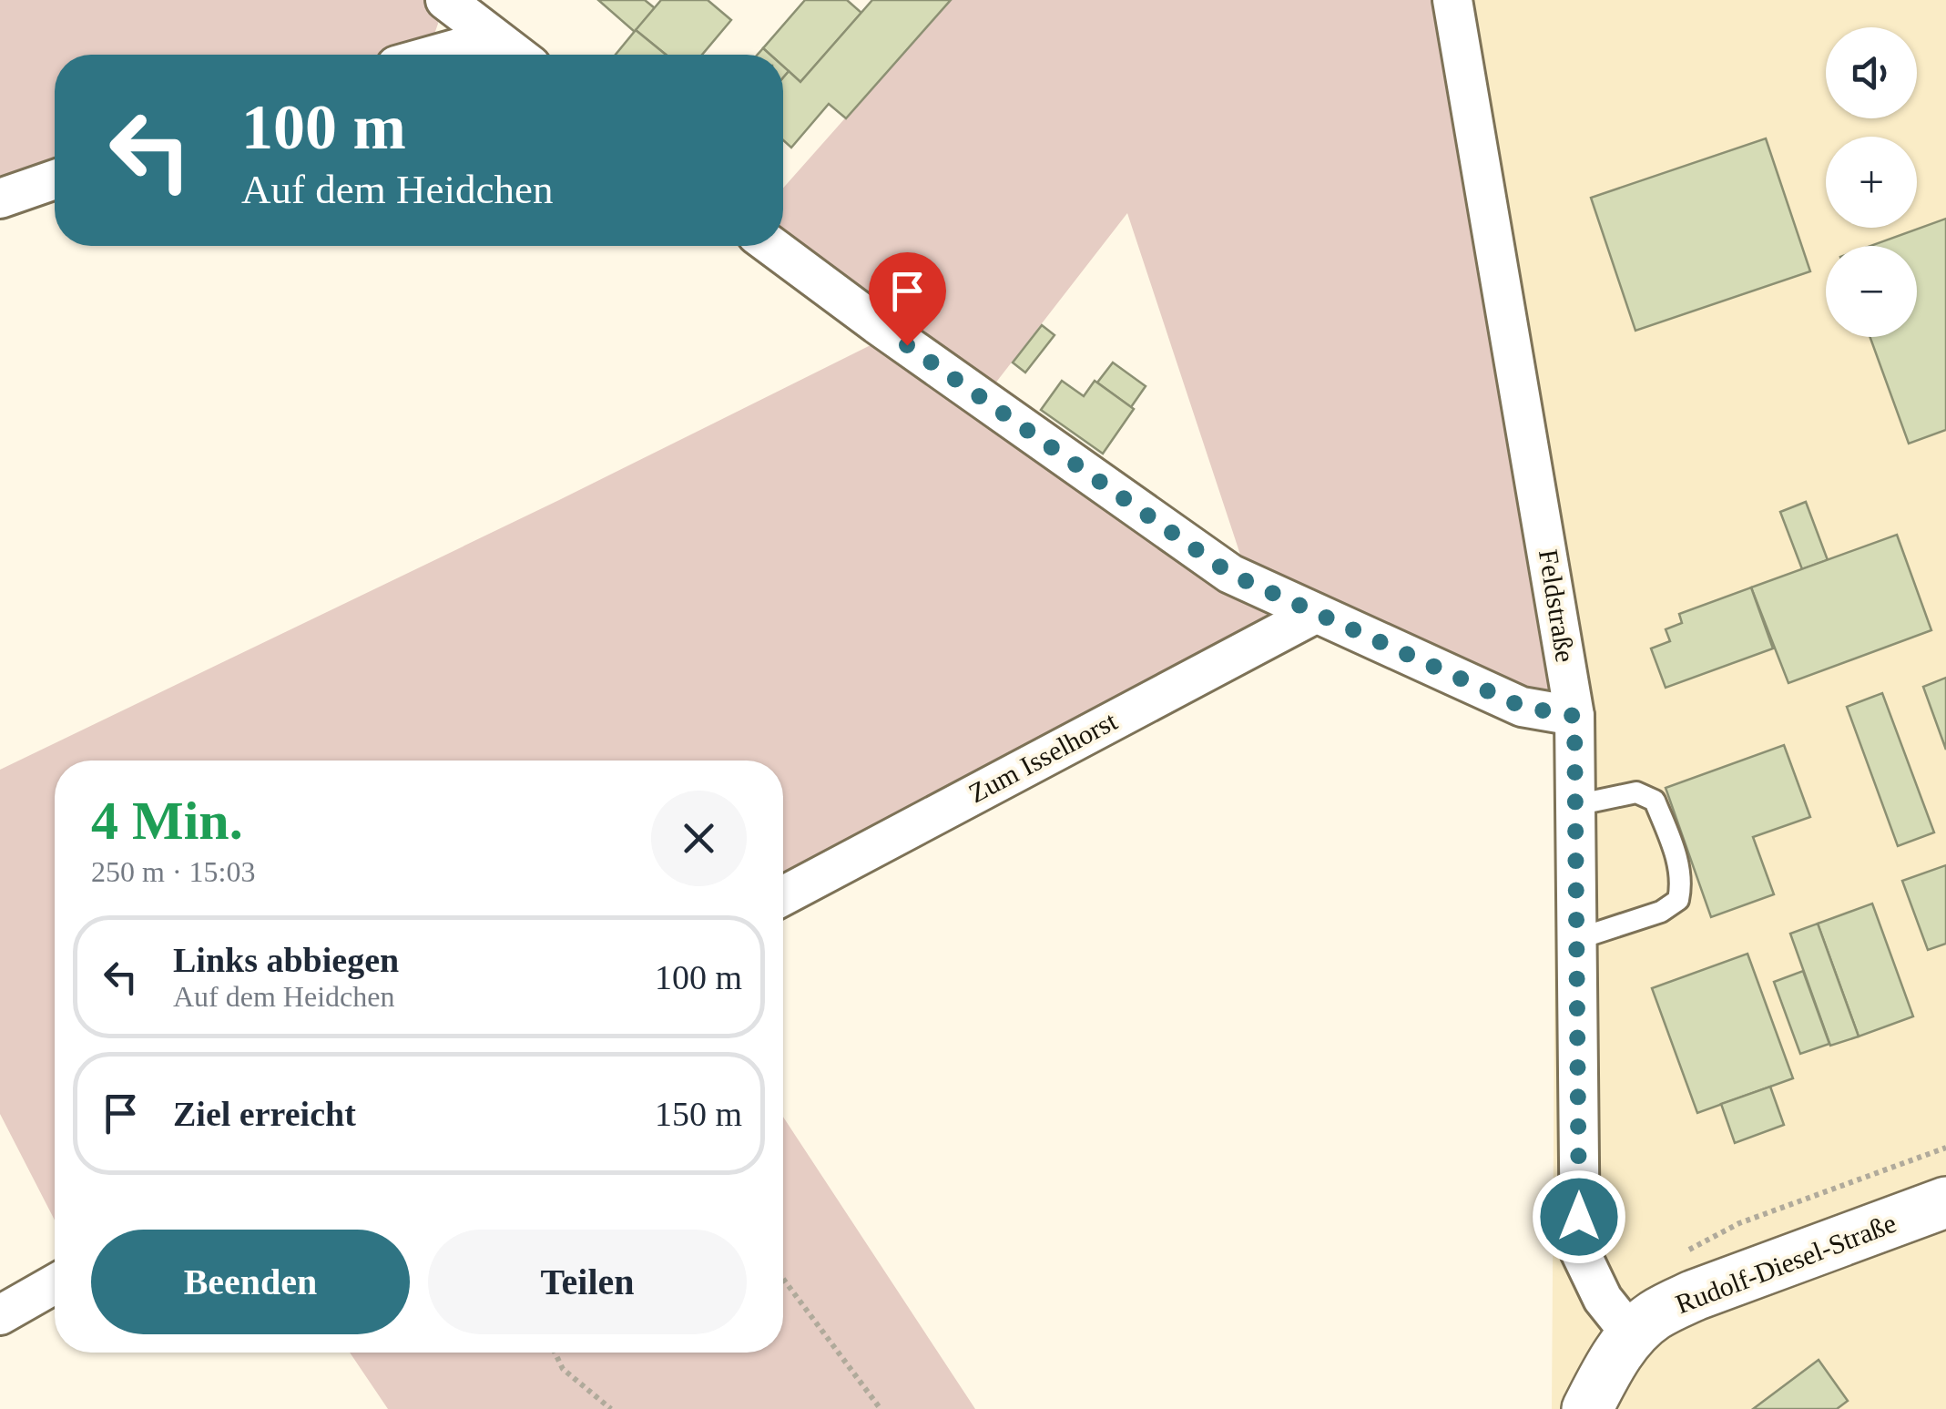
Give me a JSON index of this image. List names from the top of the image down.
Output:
{
  "streets": {
    "street": ["Feldstraße", "Zum Isselhorst", "Rudolf-Diesel-Straße"]
  },
  "crossings": [
    ["Feldstraße", "Rudolf-Diesel-Straße"]
  ],
  "page": {
    "map_buttons": ["+", "−"],
    "turn": ["100 m", "Auf dem Heidchen"],
    "heading": ["4 Min.", "250 m · 15:03"],
    "list": [
      {
        "name": "Links abbiegen",
        "note": "Auf dem Heidchen",
        "value": "100 m"
      },
      {
        "name": "Ziel erreicht",
        "value": "150 m"
      }
    ],
    "buttons": ["Beenden", "Teilen"]
  }
}
